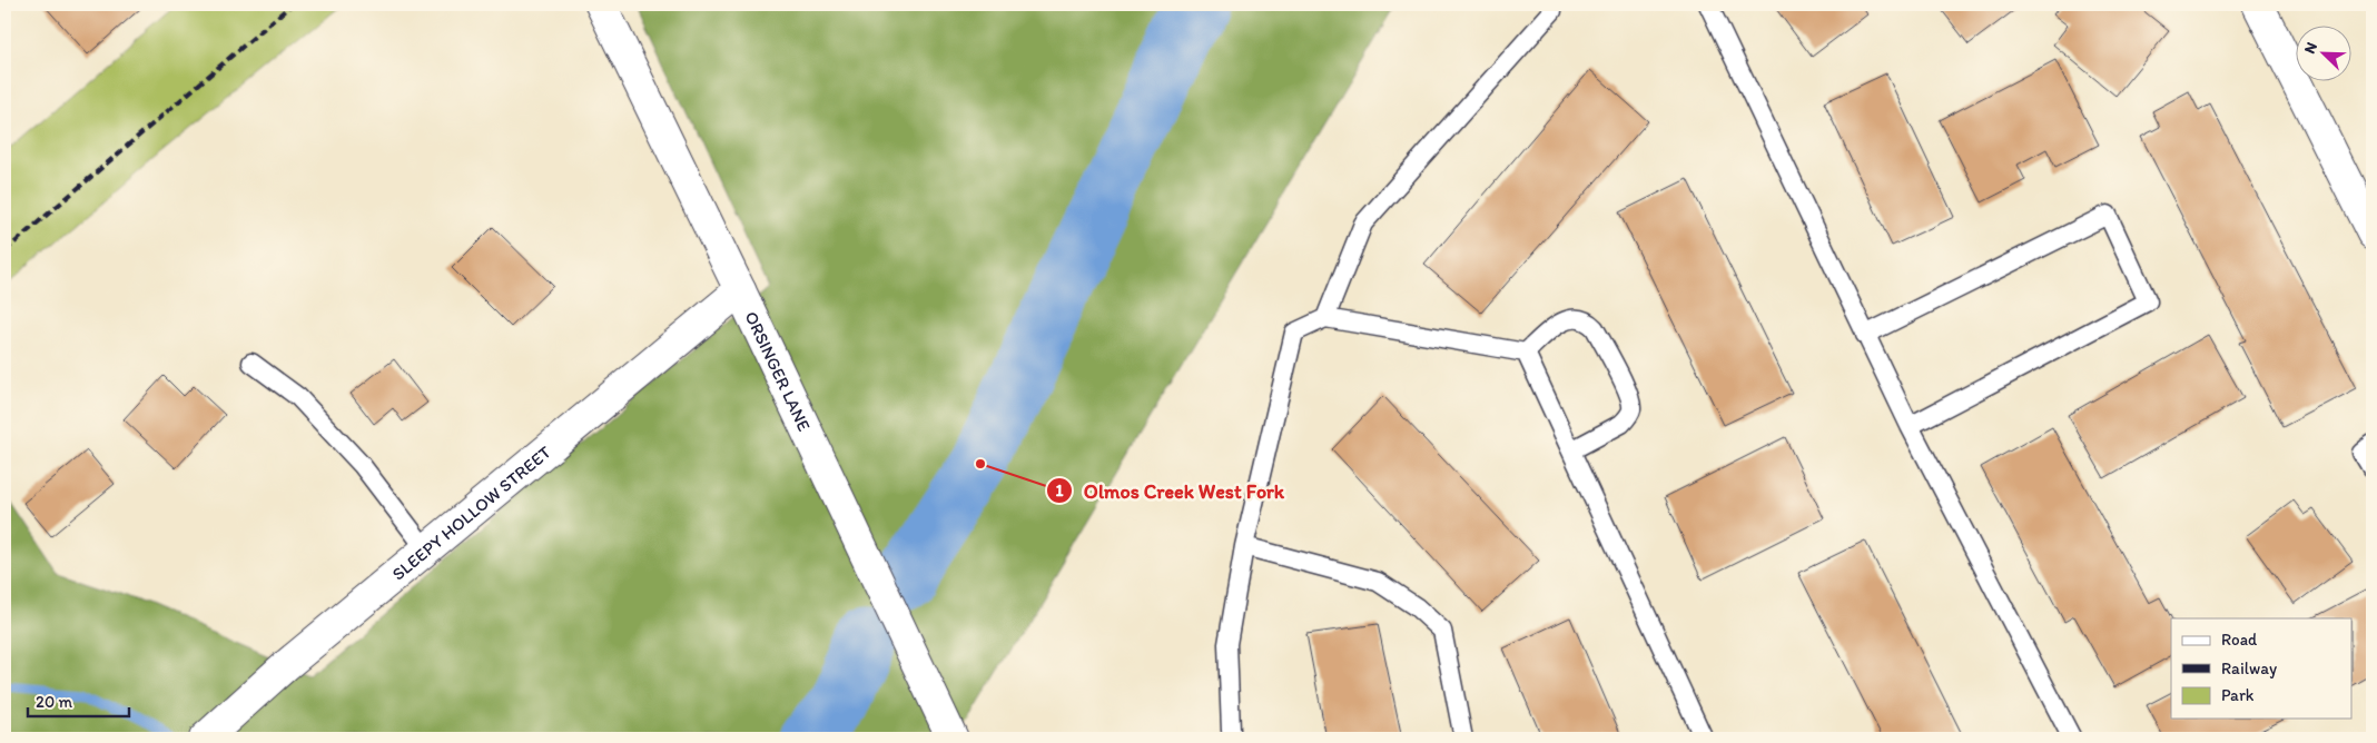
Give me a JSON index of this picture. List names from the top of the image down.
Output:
{
  "streets": {
    "street": ["ORSINGER LANE", "SLEEPY HOLLOW STREET"]
  },
  "crossings": [
    ["ORSINGER LANE", "SLEEPY HOLLOW STREET"]
  ],
  "places": ["Olmos Creek West Fork"],
  "legend": ["Road", "Railway", "Park"],
  "scale_bar": "20 m",
  "north": "top left"
}
